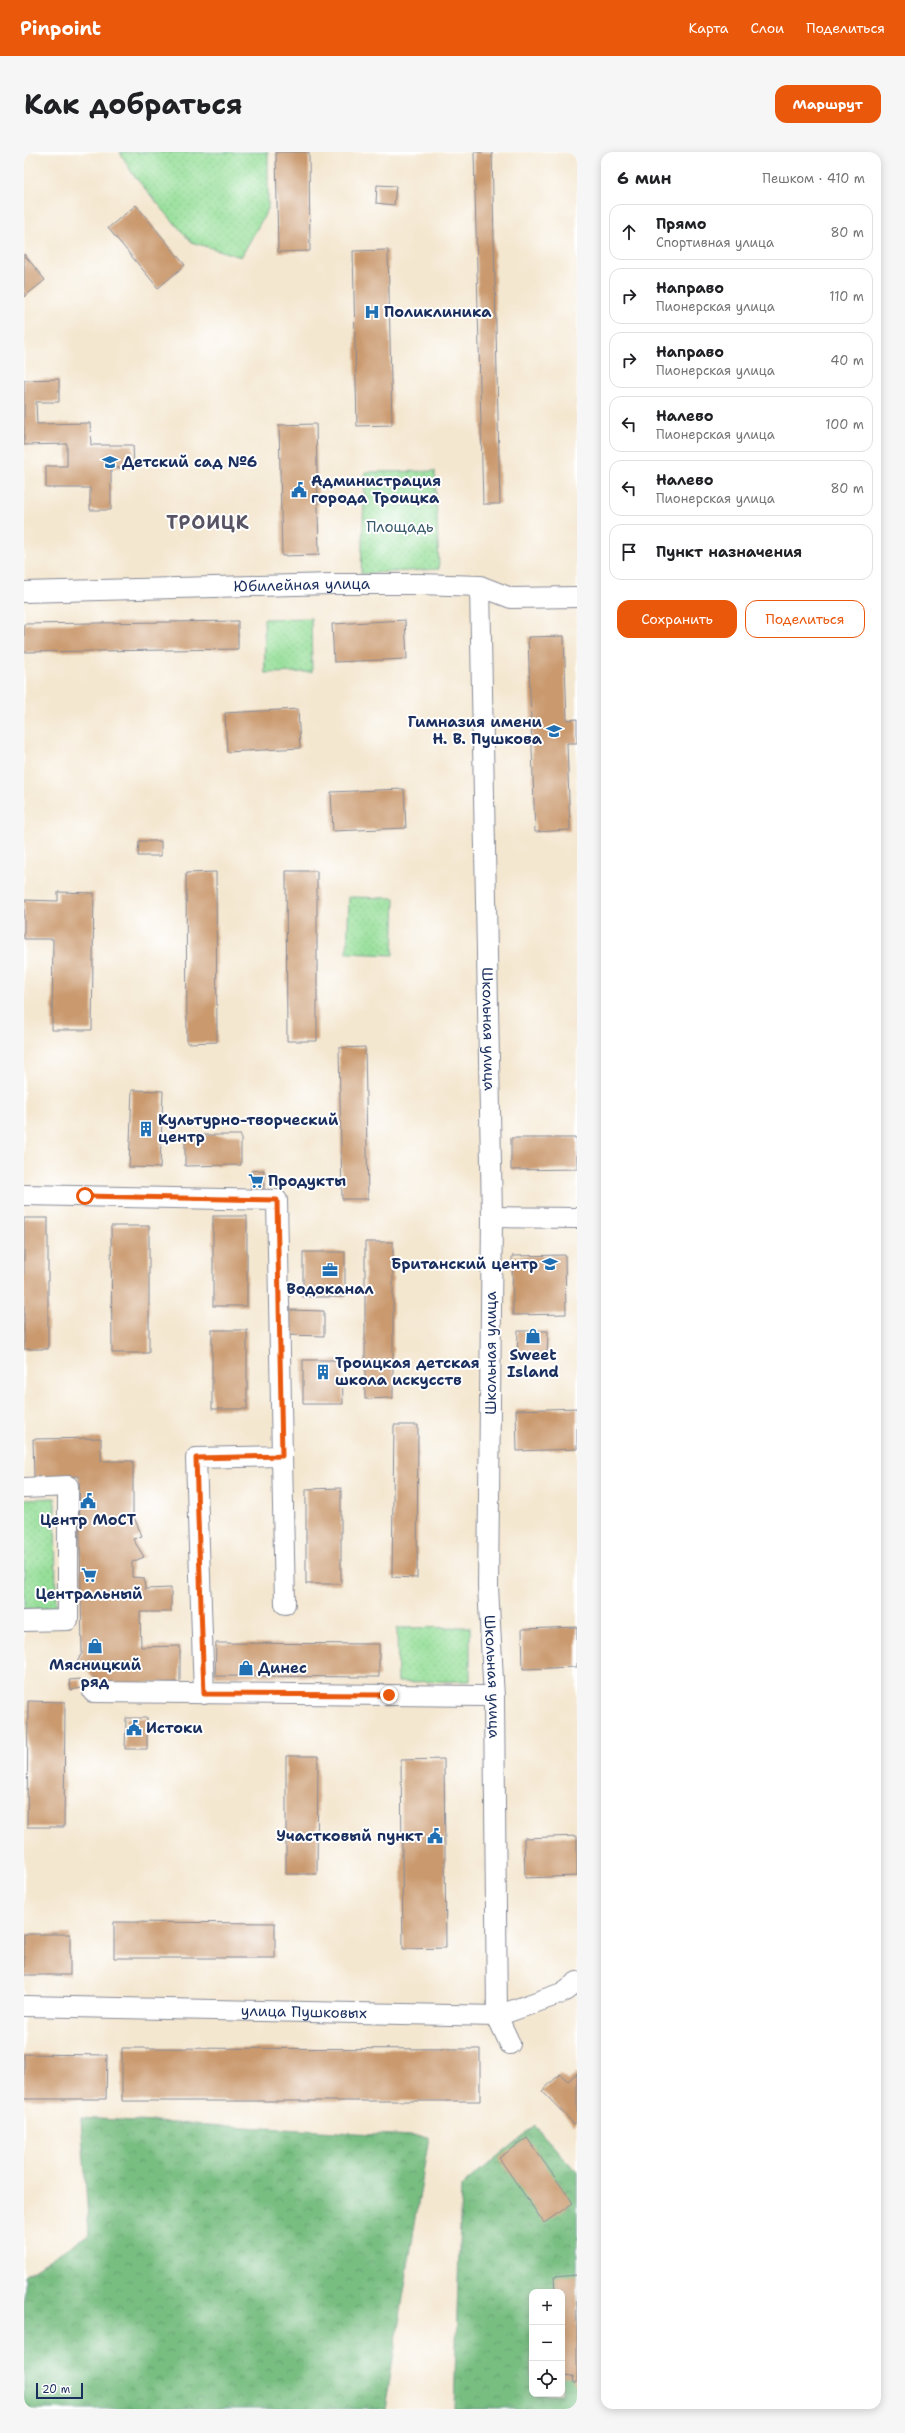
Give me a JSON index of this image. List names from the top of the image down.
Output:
{
  "streets": {
    "street": ["Юбилейная улица", "Школьная улица", "улица Пушковых"]
  },
  "crossings": [
    ["Юбилейная улица", "Школьная улица"],
    ["Школьная улица", "улица Пушковых"]
  ],
  "districts": ["ТРОИЦК"],
  "parks": ["Площадь"],
  "places": {
    "hospital": ["Поликлиника"],
    "school or university": ["Детский сад №6", "Гимназия имени Н. В. Пушкова", "Британский центр"],
    "public building": [
      "Администрация города Троицка",
      "Центр МоСТ",
      "Истоки",
      "Участковый пункт"
    ],
    "building": ["Культурно-творческий центр", "Троицкая детская школа искусств"],
    "supermarket": ["Продукты", "Центральный"],
    "office": ["Водоканал"],
    "shop": ["Sweet Island", "Мясницкий ряд", "Динес"]
  },
  "scale_bar": "20 m",
  "page": {
    "header": "Pinpoint",
    "nav": ["Карта", "Слои", "Поделиться"],
    "title": "Как добраться",
    "buttons": [
      "Маршрут",
      ["Сохранить", "Поделиться"]
    ],
    "heading": ["6 мин", "Пешком · 410 m"],
    "list": [
      ["Прямо", "Спортивная улица", "80 m"],
      ["Направо", "Пионерская улица", "110 m"],
      ["Направо", "Пионерская улица", "40 m"],
      ["Налево", "Пионерская улица", "100 m"],
      ["Налево", "Пионерская улица", "80 m"],
      "Пункт назначения"
    ],
    "map_buttons": ["+", "−"],
    "scale": "20 m"
  }
}
